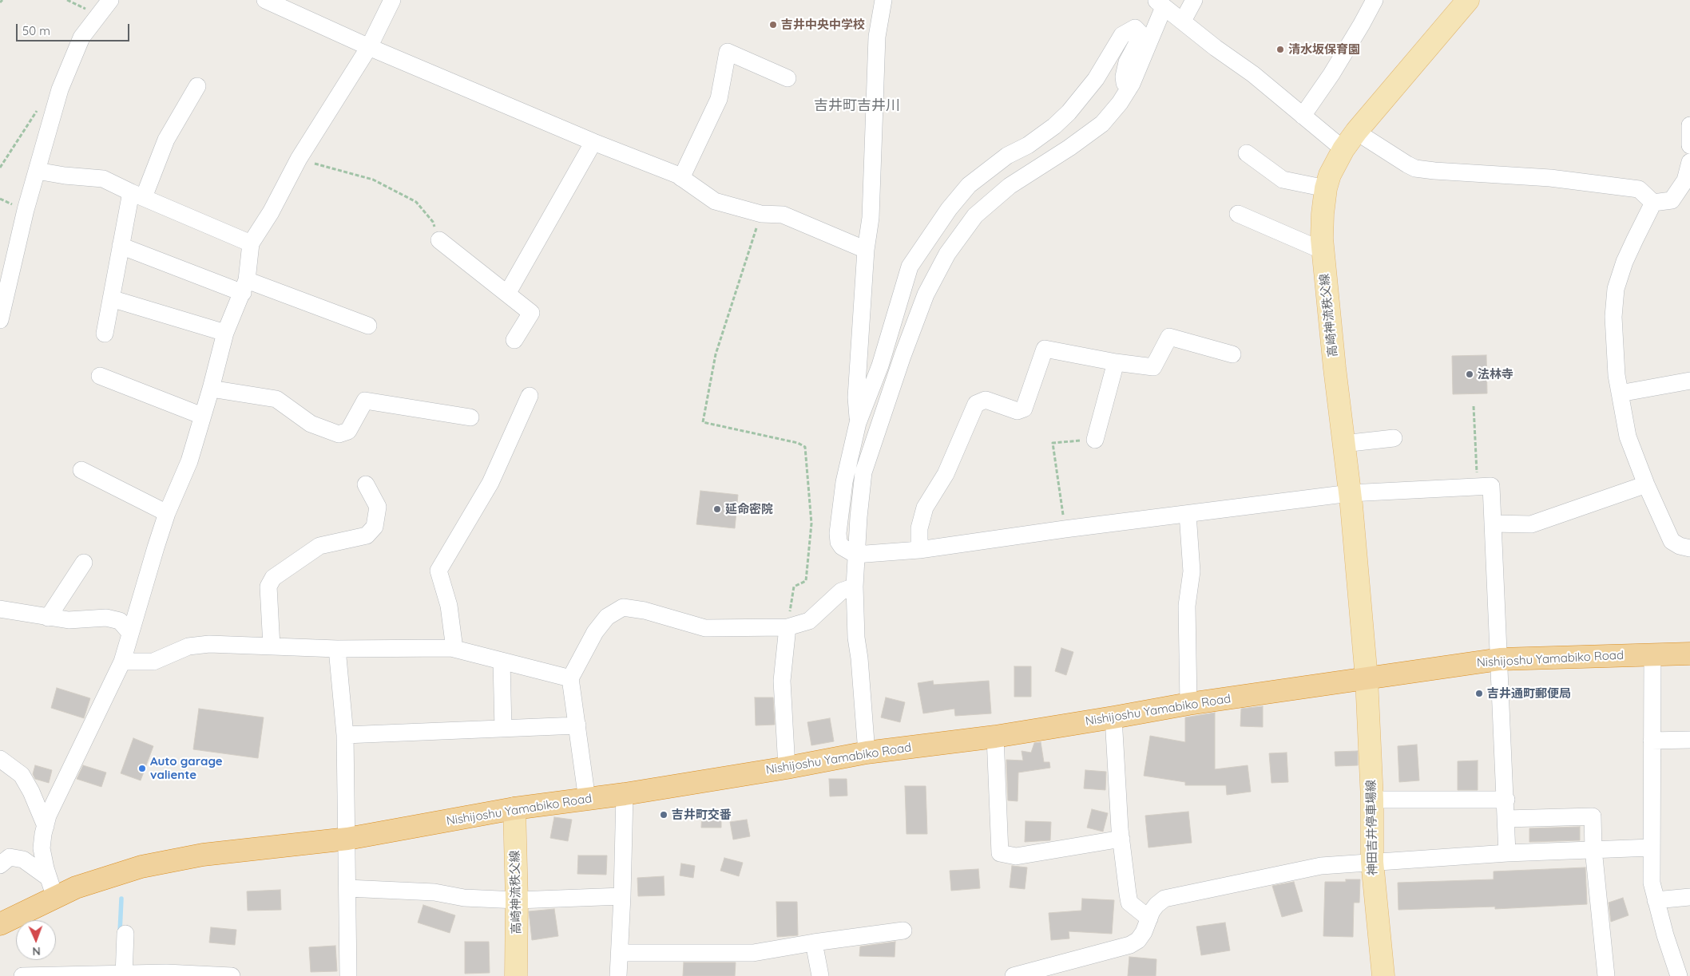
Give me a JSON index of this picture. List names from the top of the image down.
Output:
{
  "streets": {
    "highway": ["Nishijoshu Yamabiko Road"],
    "main road": ["高崎神流秩父線", "神田吉井停車場線"]
  },
  "crossings": [
    ["高崎神流秩父線", "Nishijoshu Yamabiko Road"],
    ["高崎神流秩父線", "神田吉井停車場線"],
    ["Nishijoshu Yamabiko Road", "神田吉井停車場線"]
  ],
  "districts": ["吉井町吉井川"],
  "places": [
    "吉井中央中学校",
    "清水坂保育園",
    "法林寺",
    "延命密院",
    "吉井通町郵便局",
    "Auto garage valiente",
    "吉井町交番"
  ],
  "scale_bar": "50 m",
  "north": "bottom"
}
